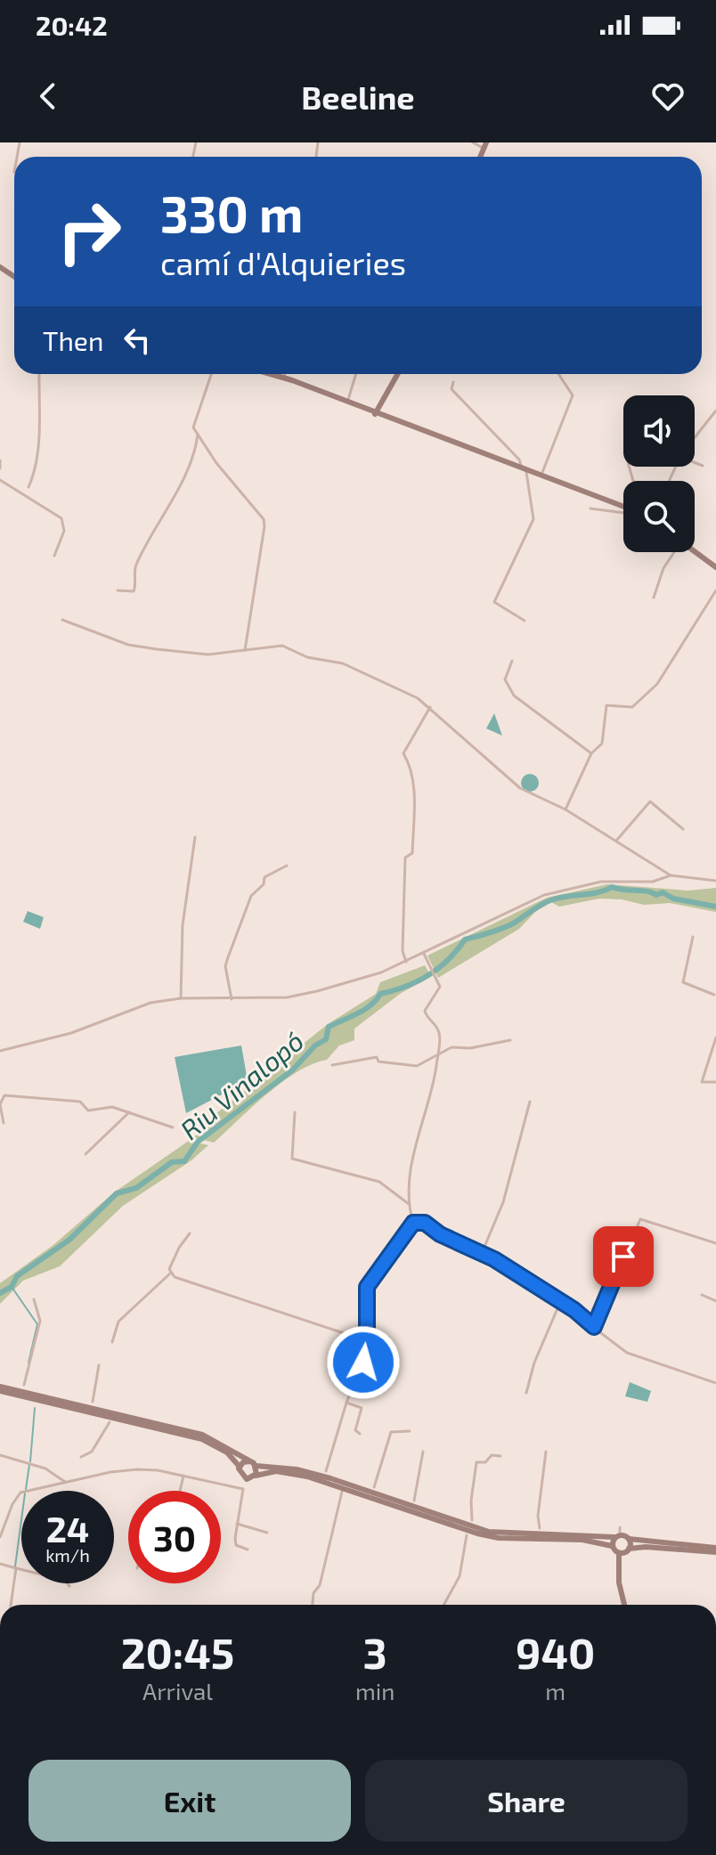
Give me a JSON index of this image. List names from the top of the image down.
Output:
{
  "water": ["Riu Vinalopó"],
  "page": {
    "status": "20:42",
    "header": "Beeline",
    "turn": ["330 m", "camí d'Alquieries"],
    "then": "Then",
    "speed": "24 km/h",
    "limit": "30",
    "eta": [
      "20:45",
      "Arrival",
      "3",
      "min",
      "940",
      "m"
    ],
    "buttons": ["Exit", "Share"]
  }
}
